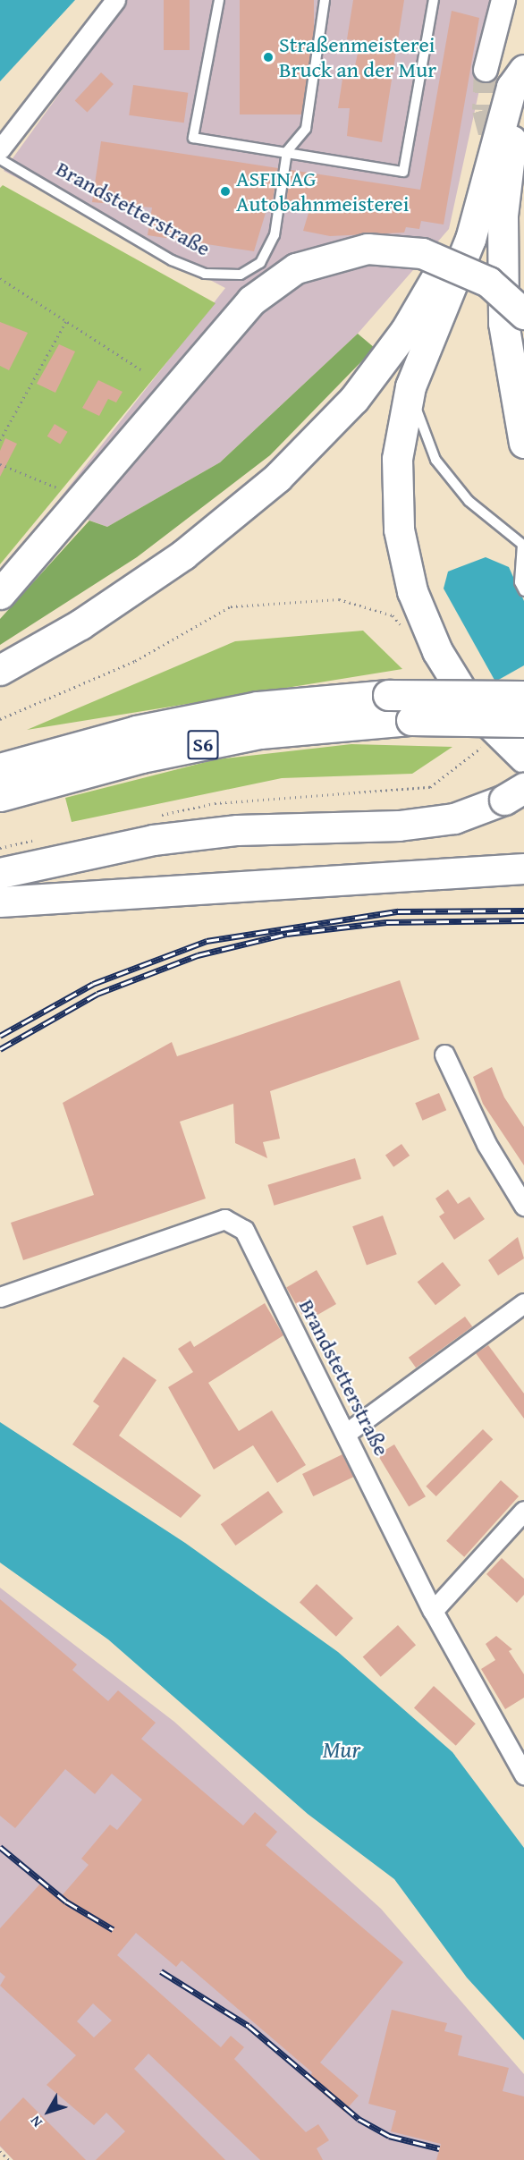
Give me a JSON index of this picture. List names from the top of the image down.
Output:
{
  "streets": {
    "highway": ["S6"],
    "street": ["Brandstetterstraße"]
  },
  "water": ["Mur"],
  "places": ["Straßenmeisterei Bruck an der Mur", "ASFINAG Autobahnmeisterei"],
  "north": "bottom left"
}
